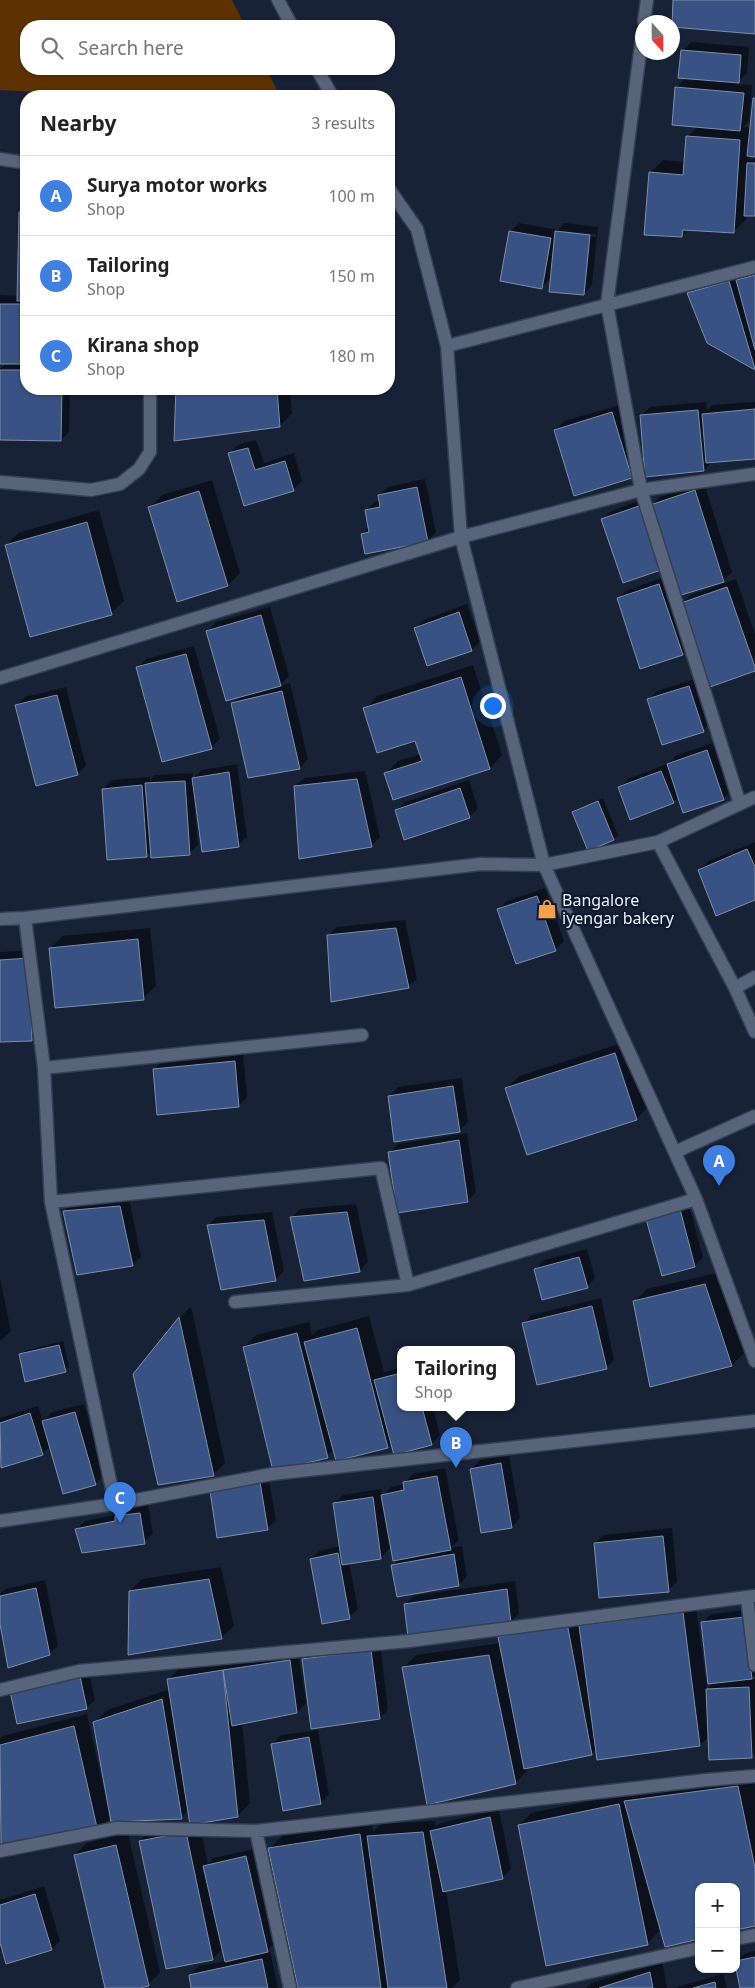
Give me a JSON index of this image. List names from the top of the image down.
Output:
{
  "places": {
    "shop": ["Bangalore iyengar bakery"]
  },
  "north": "bottom",
  "page": {
    "search": "Search here",
    "heading": ["Nearby", "3 results"],
    "list": [
      {
        "mark": "A",
        "name": "Surya motor works",
        "note": "Shop",
        "value": "100 m"
      },
      {
        "mark": "B",
        "name": "Tailoring",
        "note": "Shop",
        "value": "150 m"
      },
      {
        "mark": "C",
        "name": "Kirana shop",
        "note": "Shop",
        "value": "180 m"
      }
    ],
    "pins": ["A", "B", "C"],
    "popup": ["Tailoring", "Shop"],
    "map_buttons": ["+", "−"]
  }
}
